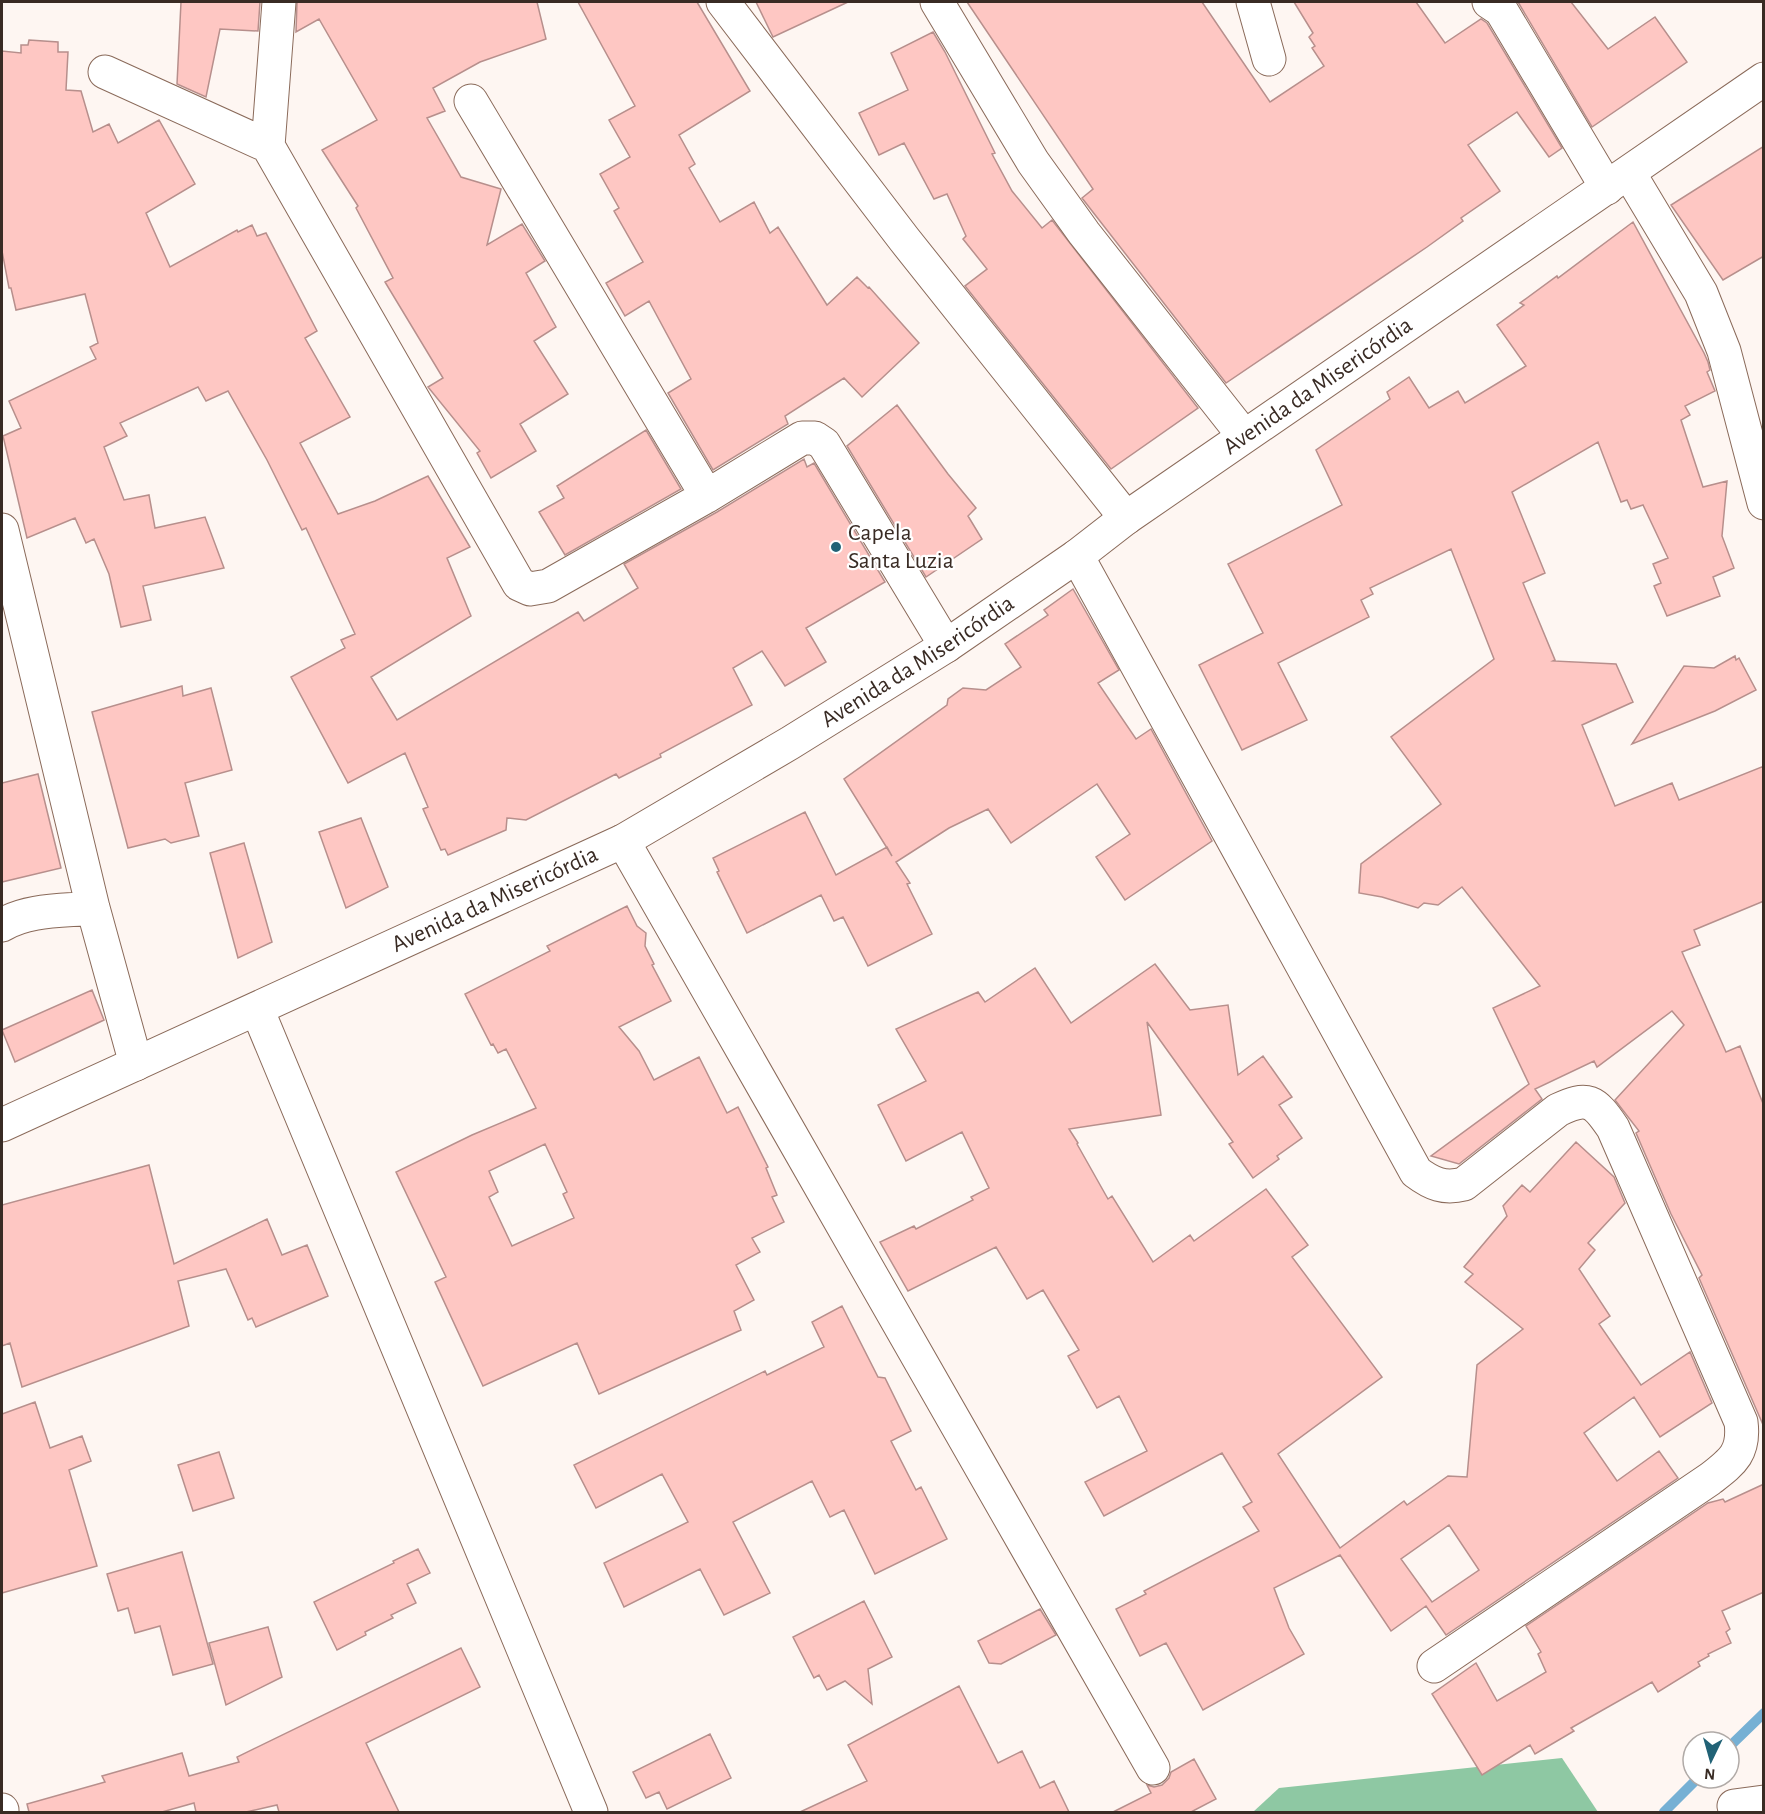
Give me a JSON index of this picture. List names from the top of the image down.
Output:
{
  "streets": {
    "street": ["Avenida da Misericórdia"]
  },
  "places": ["Capela Santa Luzia"],
  "north": "bottom"
}
